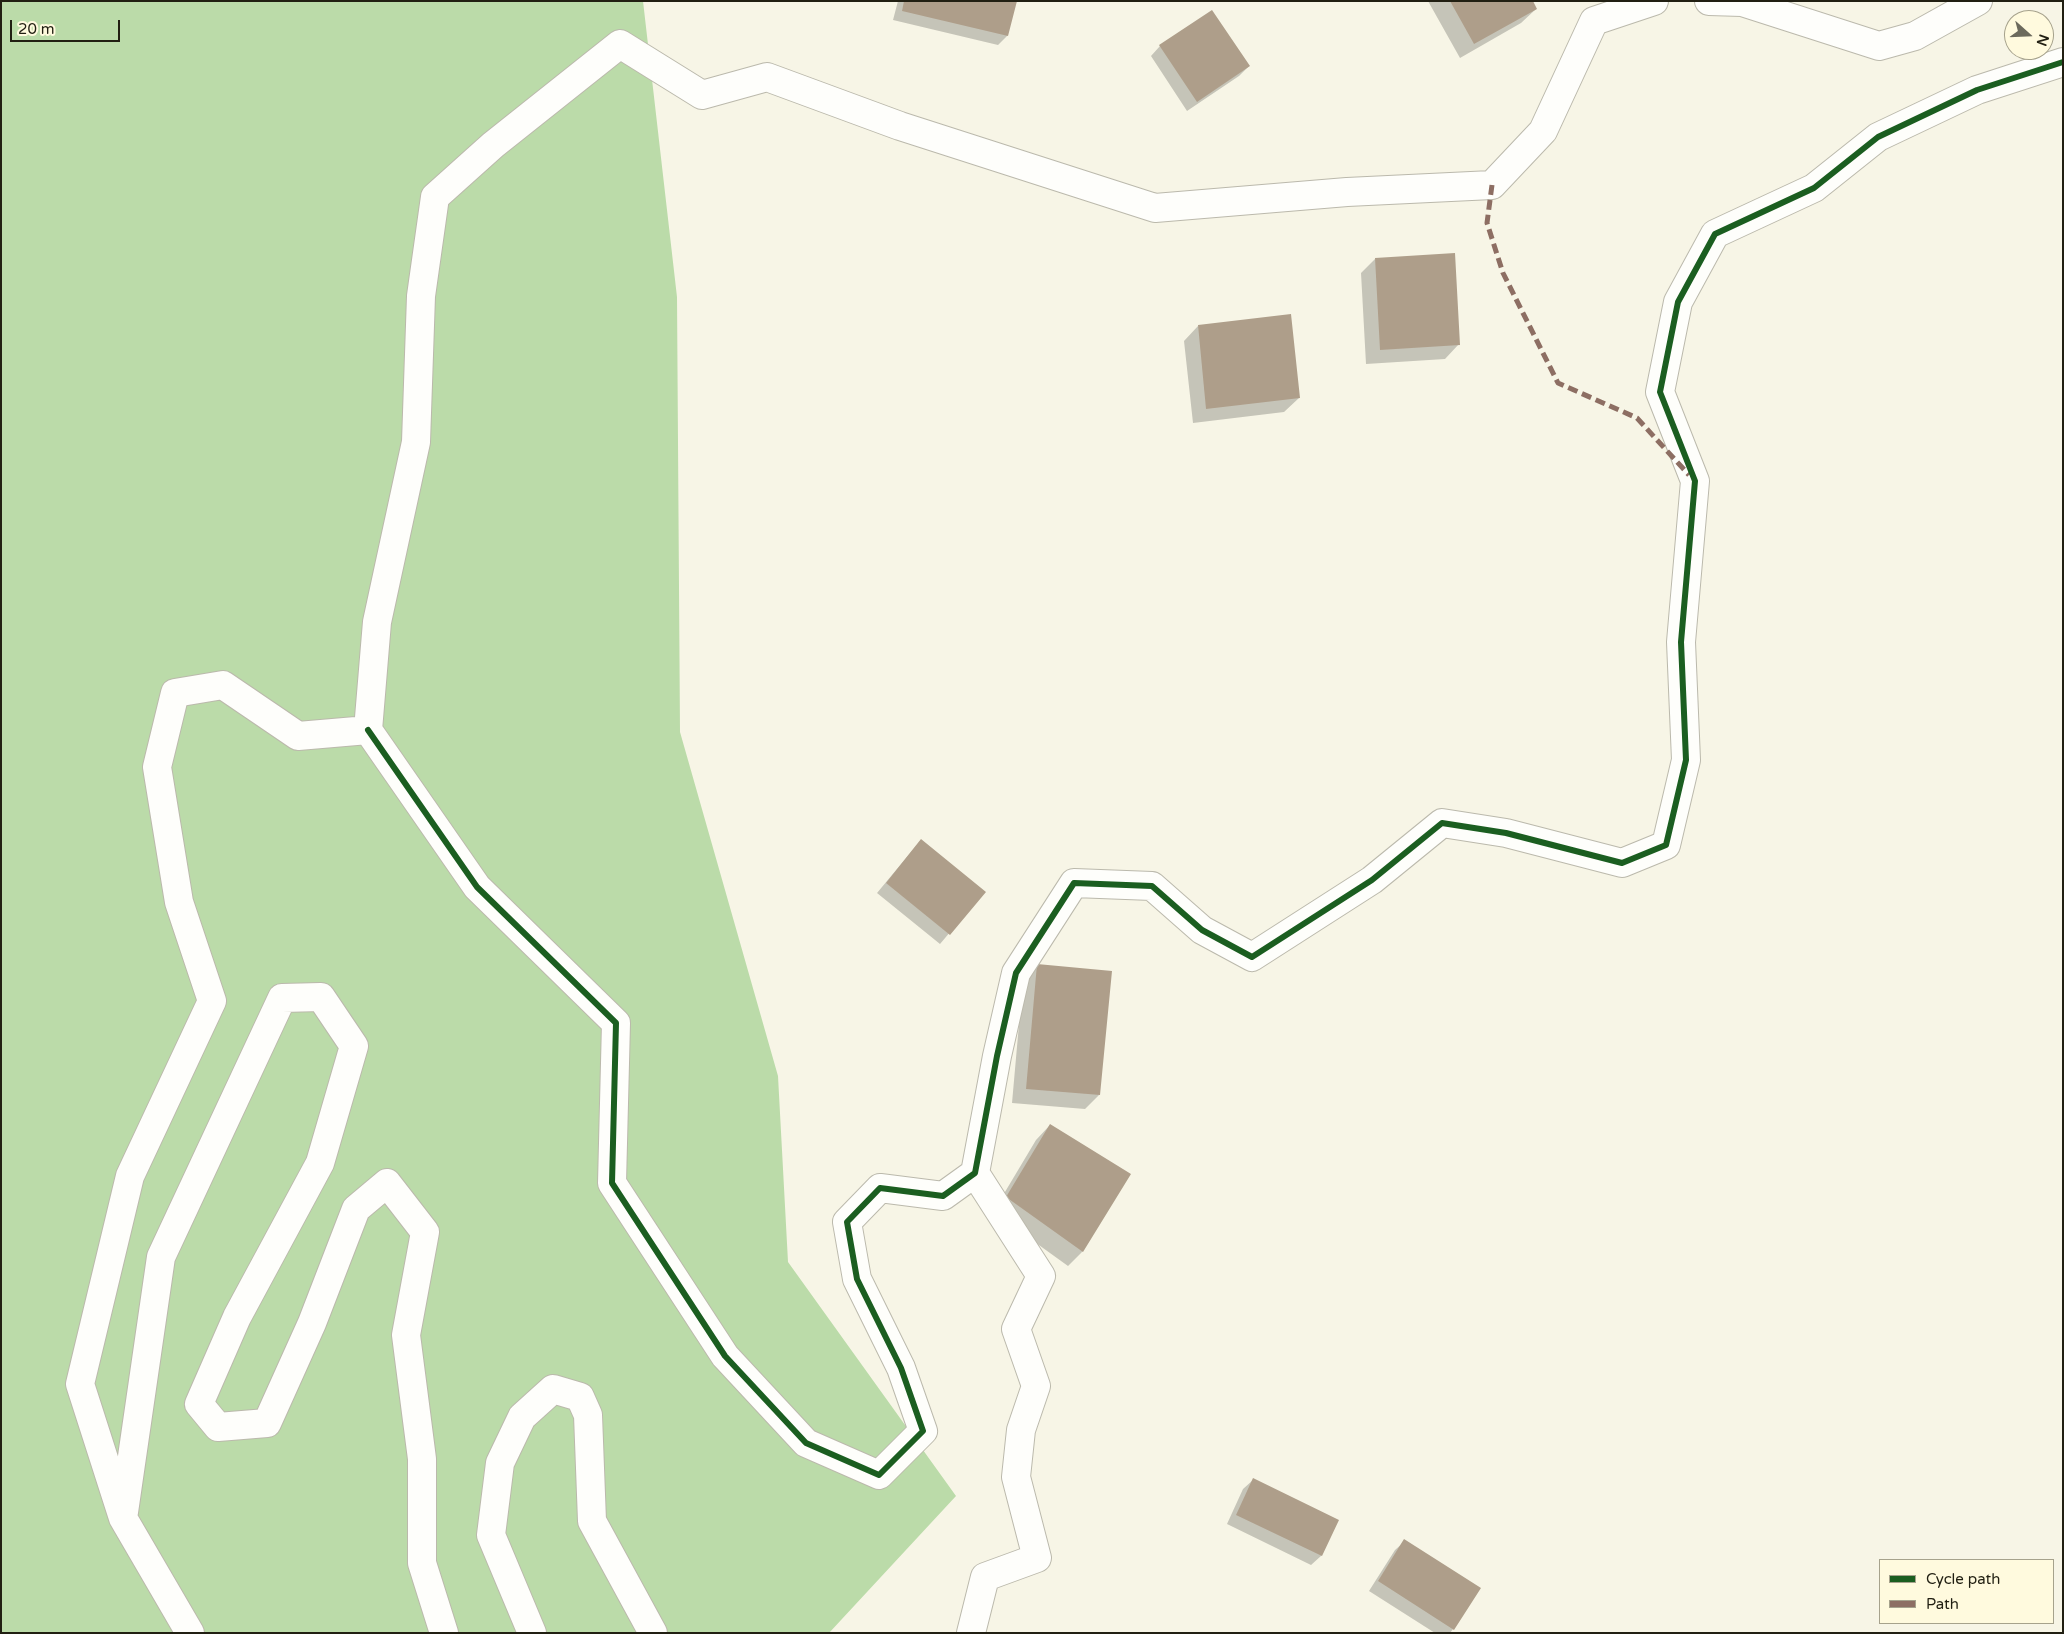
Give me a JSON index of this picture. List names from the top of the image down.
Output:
{
  "legend": ["Cycle path", "Path"],
  "scale_bar": "20 m",
  "north": "right"
}
